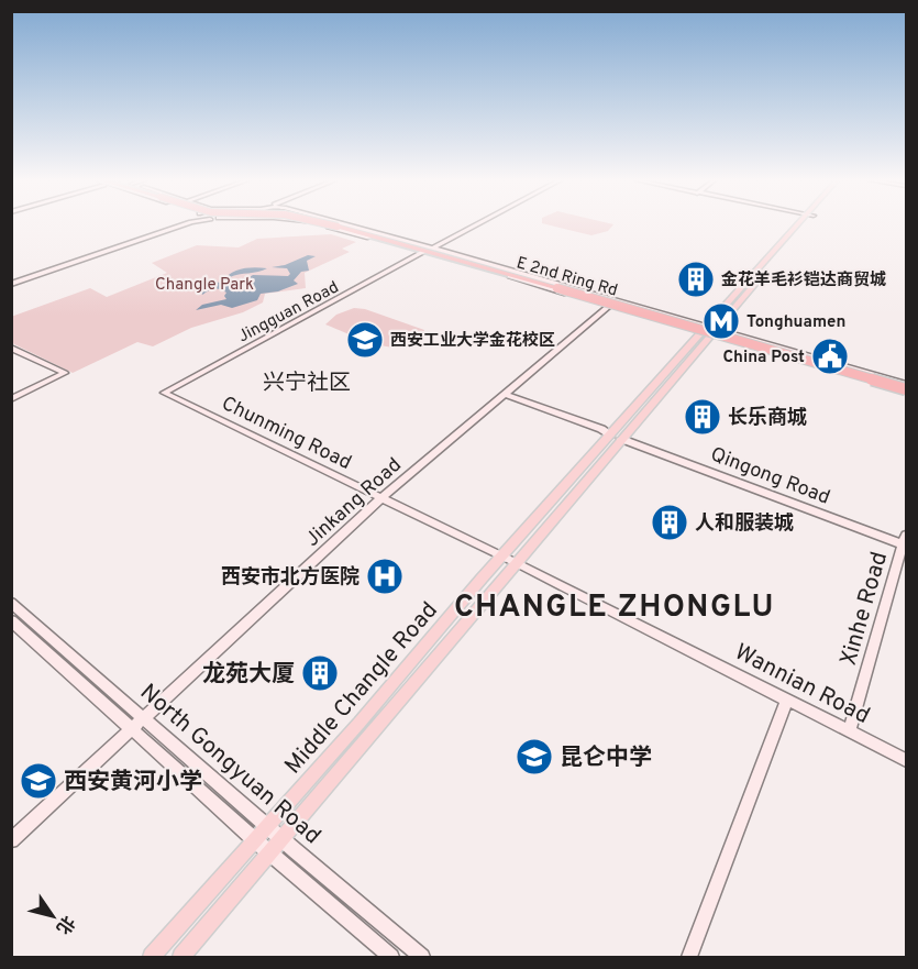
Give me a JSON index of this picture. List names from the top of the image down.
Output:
{
  "streets": {
    "highway": ["E 2nd Ring Rd"],
    "main road": [
      "Jingguan Road",
      "Chunming Road",
      "Qingong Road",
      "Jinkang Road",
      "Xinhe Road",
      "Wannian Road",
      "Middle Changle Road",
      "North Gongyuan Road"
    ]
  },
  "crossings": [
    ["Jingguan Road", "Chunming Road"],
    ["Chunming Road", "Jinkang Road"],
    ["Chunming Road", "Wannian Road"],
    ["Chunming Road", "Middle Changle Road"],
    ["Qingong Road", "Jinkang Road"],
    ["Qingong Road", "Xinhe Road"],
    ["Qingong Road", "Middle Changle Road"],
    ["Jinkang Road", "North Gongyuan Road"],
    ["Xinhe Road", "Wannian Road"],
    ["Wannian Road", "Middle Changle Road"],
    ["Middle Changle Road", "North Gongyuan Road"]
  ],
  "districts": ["兴宁社区", "CHANGLE ZHONGLU"],
  "parks": ["Changle Park"],
  "places": {
    "building": [
      "金花羊毛衫铠达商贸城",
      "长乐商城",
      "人和服装城",
      "龙苑大厦"
    ],
    "metro station": ["Tonghuamen"],
    "school or university": ["西安工业大学金花校区", "昆仑中学", "西安黄河小学"],
    "public building": ["China Post"],
    "hospital": ["西安市北方医院"]
  },
  "north": "bottom right"
}
